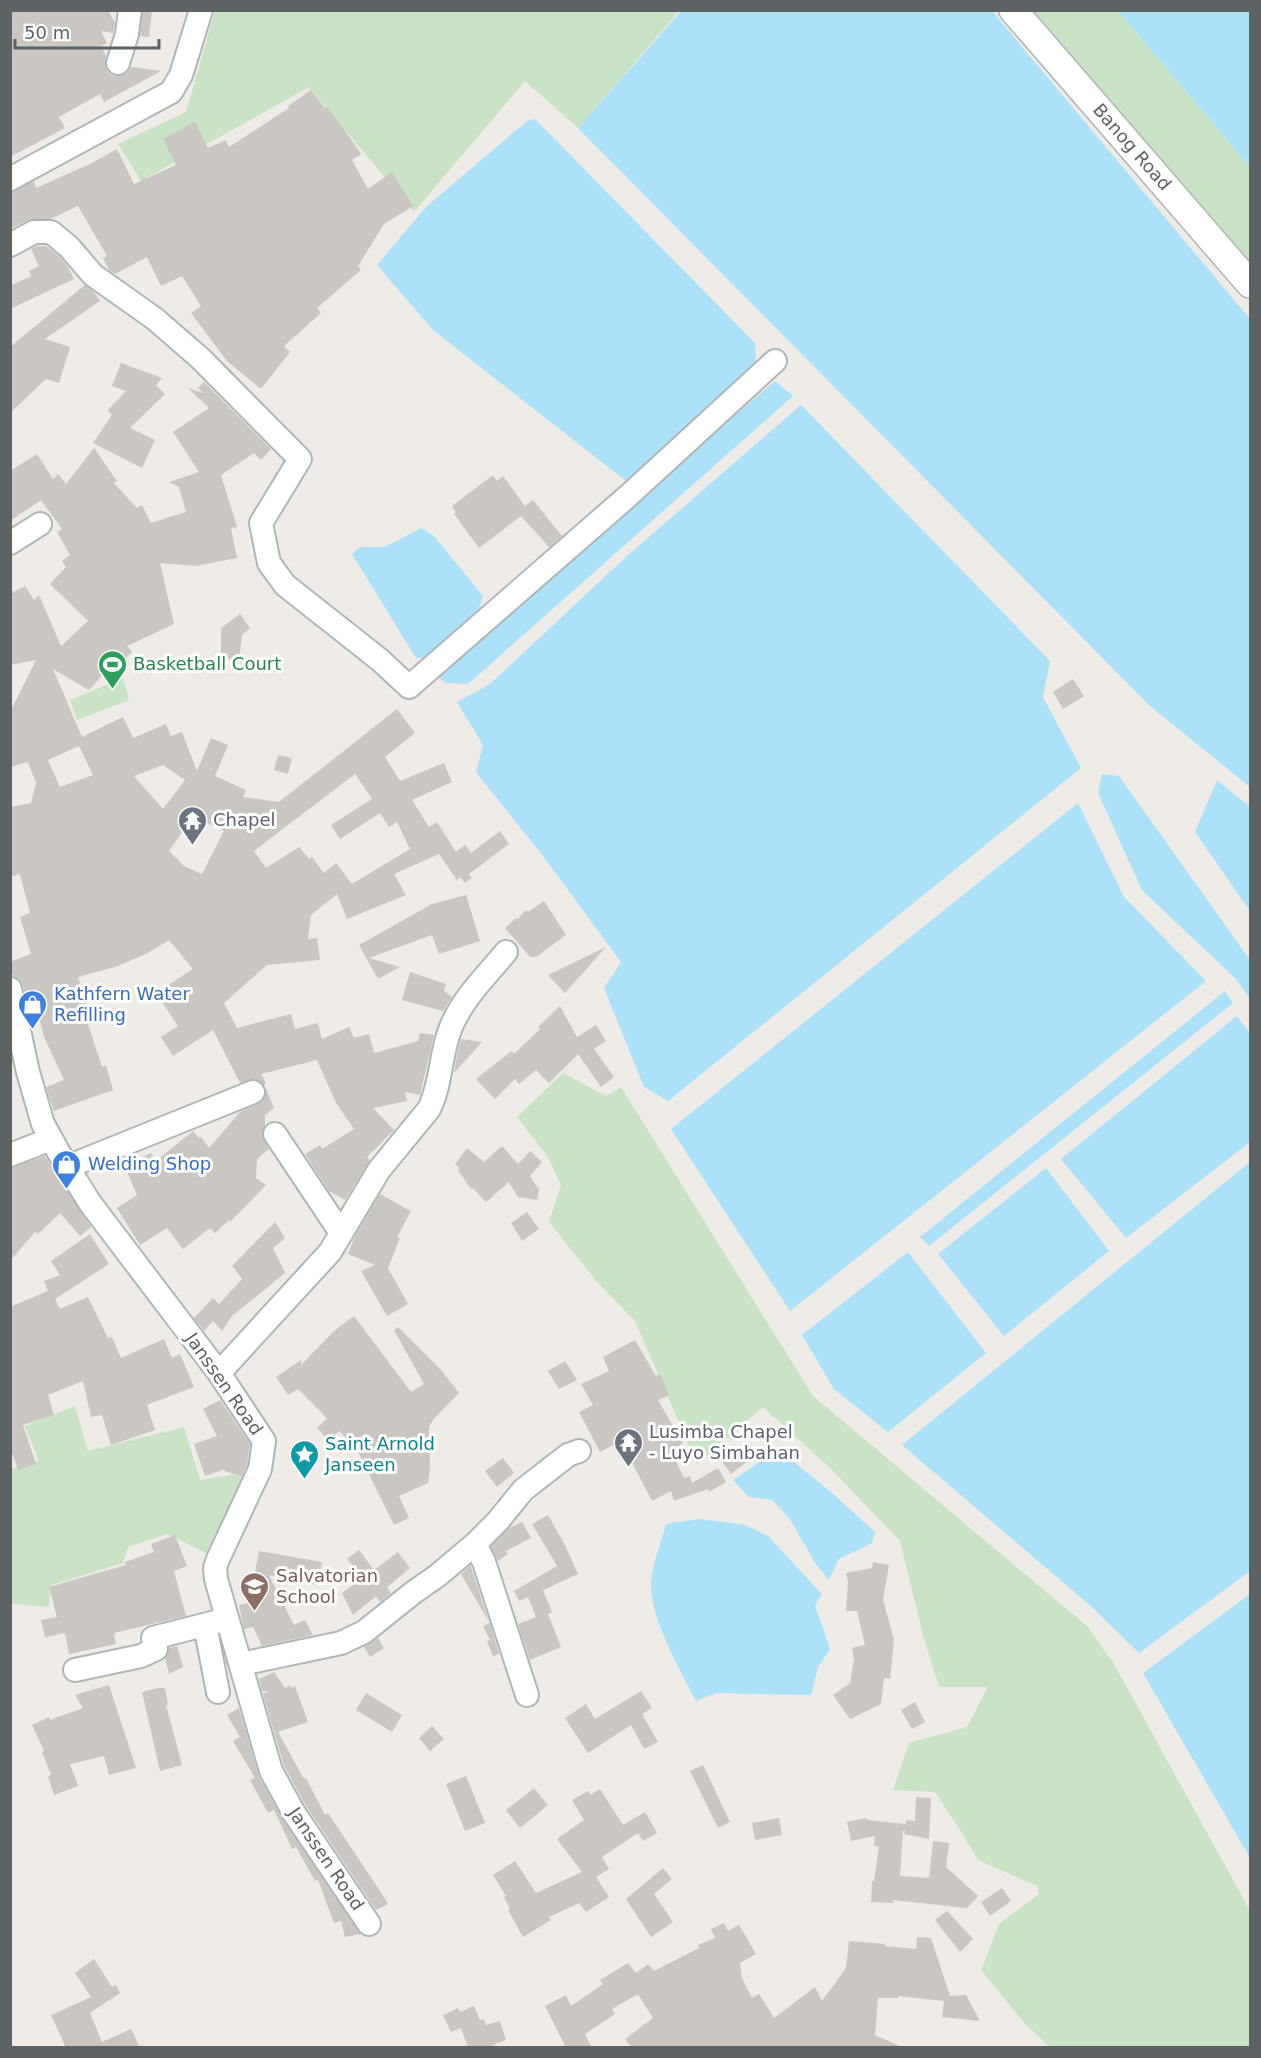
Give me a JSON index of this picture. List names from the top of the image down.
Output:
{
  "streets": {
    "street": ["Banog Road", "Janssen Road"]
  },
  "places": {
    "sports": ["Basketball Court"],
    "temple": ["Chapel", "Lusimba Chapel - Luyo Simbahan"],
    "shop": ["Kathfern Water Refilling", "Welding Shop"],
    "place": ["Saint Arnold Janseen"],
    "school or university": ["Salvatorian School"]
  },
  "scale_bar": "50 m"
}
